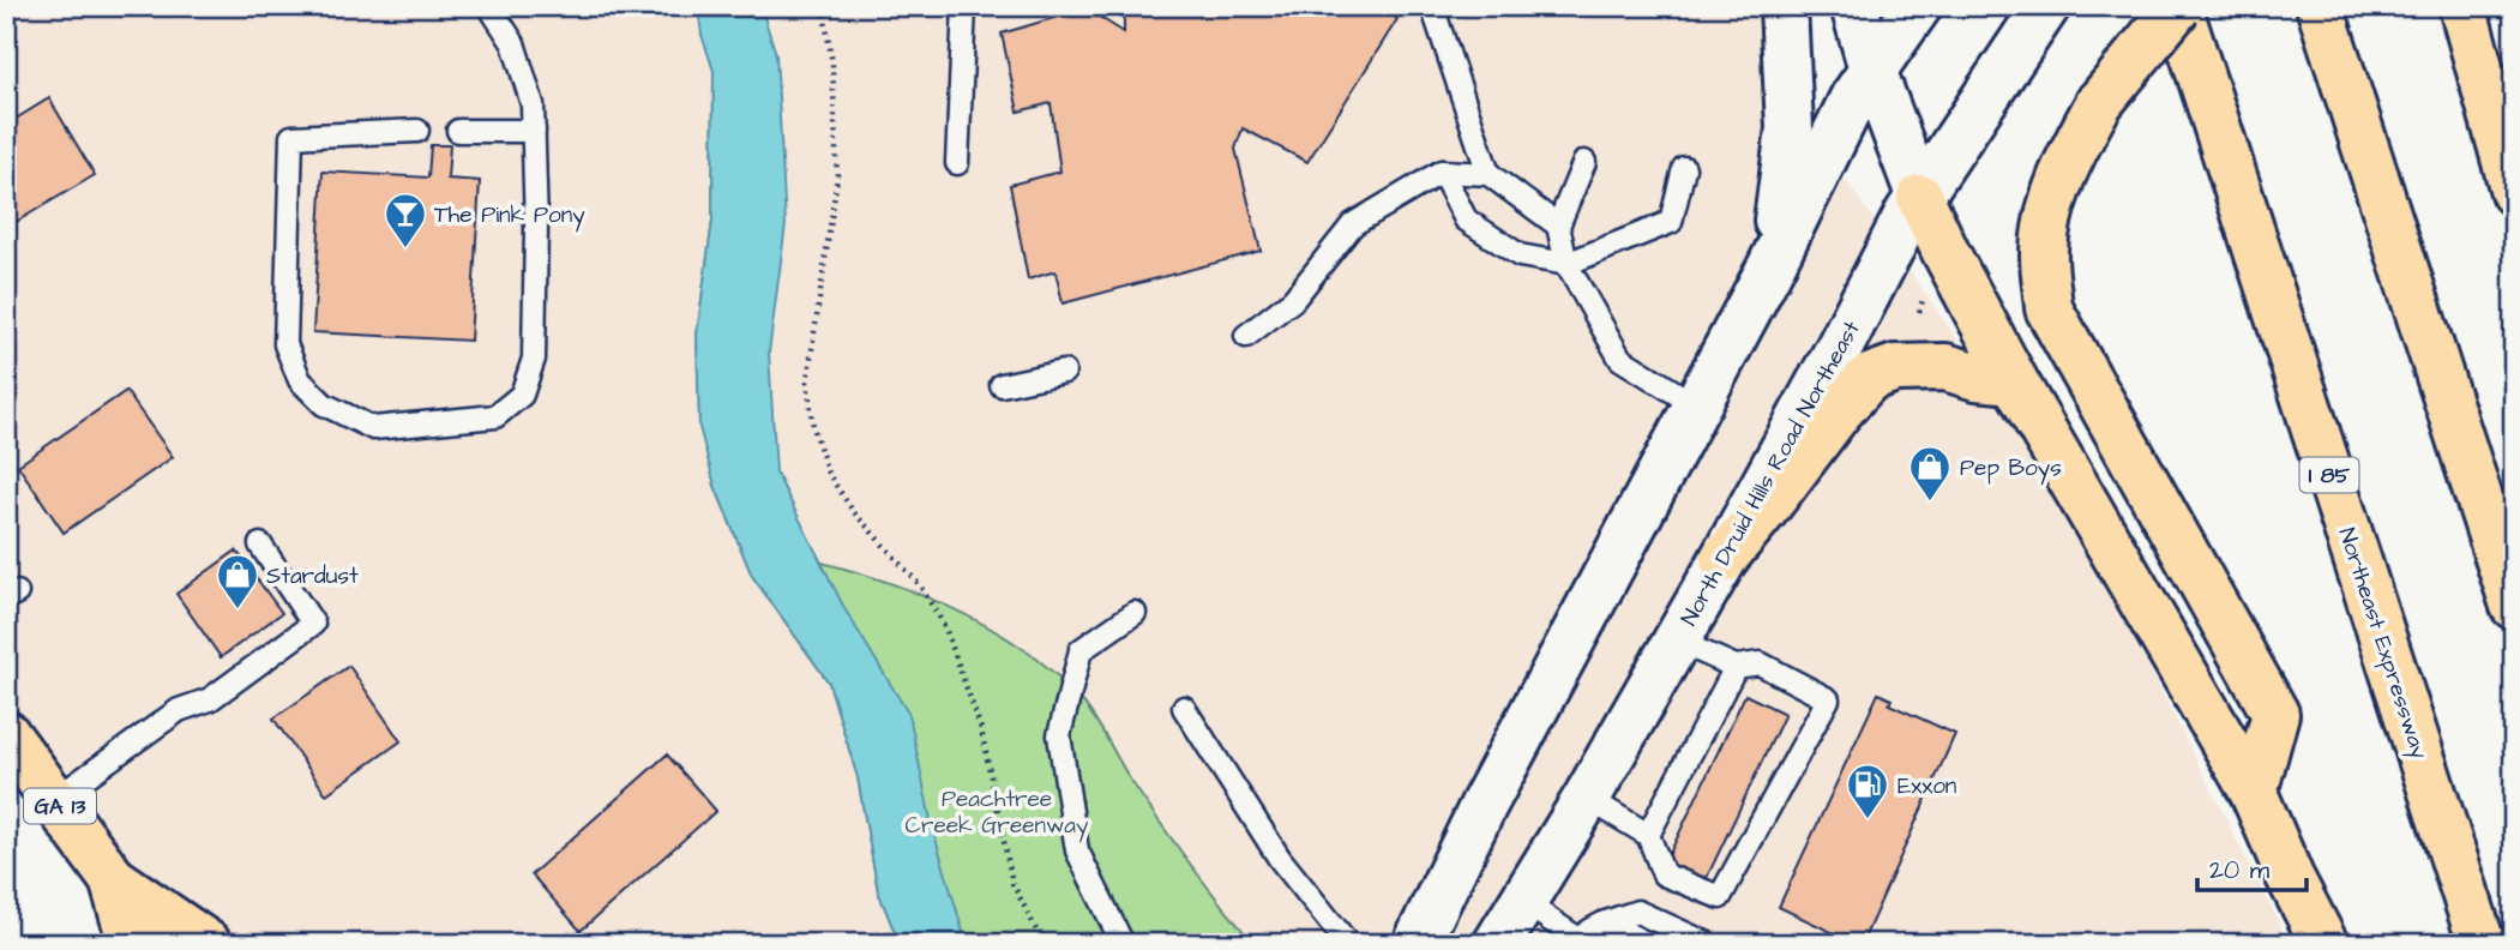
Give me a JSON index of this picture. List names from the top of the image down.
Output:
{
  "streets": {
    "main road": [
      "North Druid Hills Road Northeast",
      "I 85",
      "Northeast Expressway",
      "GA 13"
    ]
  },
  "parks": ["Peachtree Creek Greenway"],
  "places": {
    "bar": ["The Pink Pony"],
    "shop": ["Pep Boys", "Stardust"],
    "fuel station": ["Exxon"]
  },
  "scale_bar": "20 m"
}
